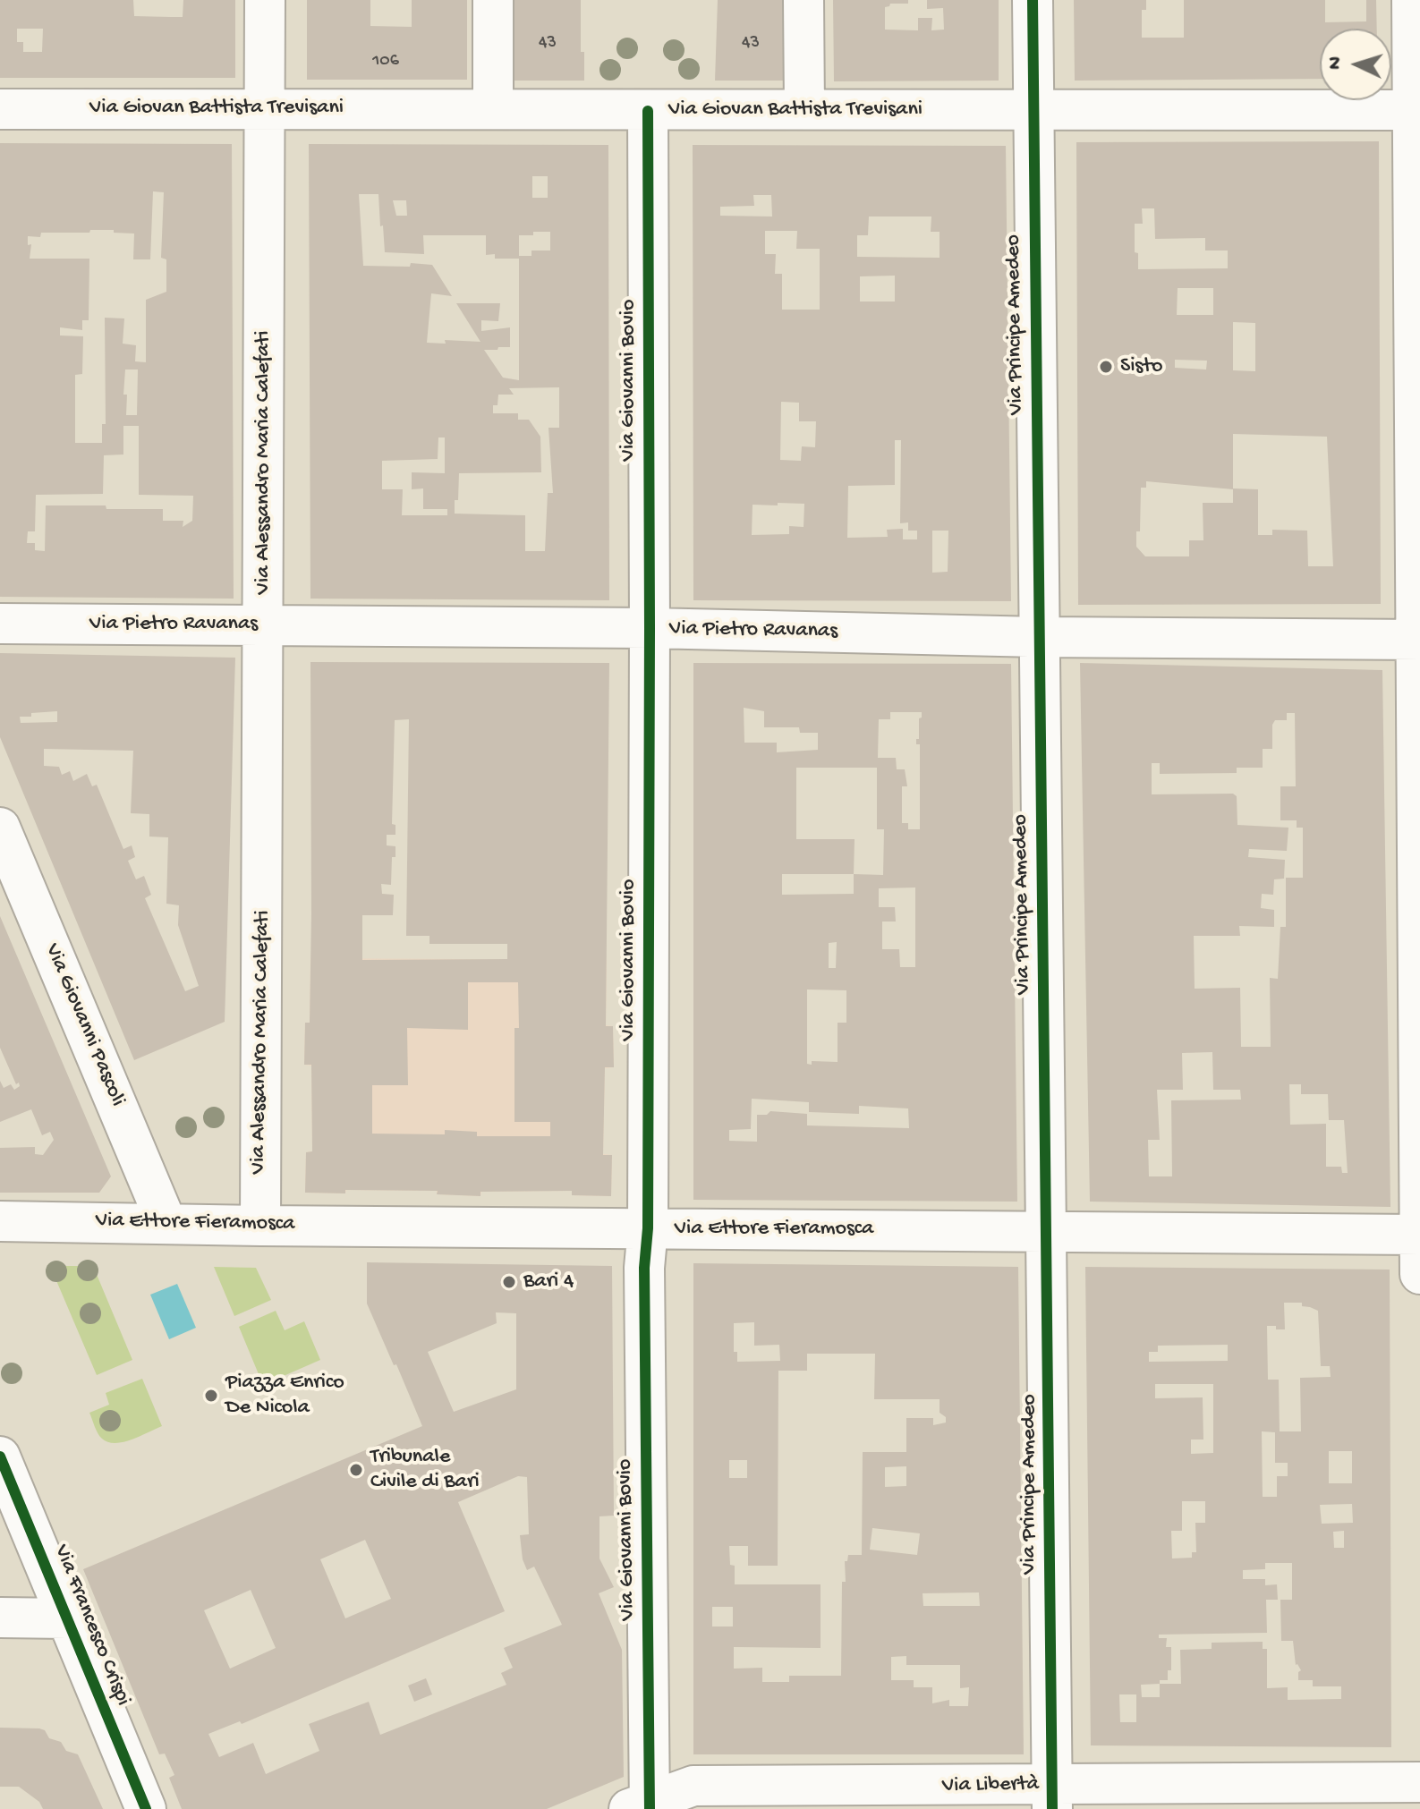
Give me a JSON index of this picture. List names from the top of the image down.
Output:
{
  "streets": {
    "street": [
      "Via Giovan Battista Trevisani",
      "Via Principe Amedeo",
      "Via Giovanni Bovio",
      "Via Alessandro Maria Calefati",
      "Via Pietro Ravanas",
      "Via Giovanni Pascoli",
      "Via Ettore Fieramosca",
      "Via Francesco Crispi",
      "Via Libertà"
    ]
  },
  "crossings": [
    ["Via Giovan Battista Trevisani", "Via Principe Amedeo"],
    ["Via Giovan Battista Trevisani", "Via Giovanni Bovio"],
    ["Via Giovan Battista Trevisani", "Via Alessandro Maria Calefati"],
    ["Via Principe Amedeo", "Via Pietro Ravanas"],
    ["Via Principe Amedeo", "Via Ettore Fieramosca"],
    ["Via Principe Amedeo", "Via Libertà"],
    ["Via Giovanni Bovio", "Via Pietro Ravanas"],
    ["Via Giovanni Bovio", "Via Ettore Fieramosca"],
    ["Via Giovanni Bovio", "Via Libertà"],
    ["Via Alessandro Maria Calefati", "Via Pietro Ravanas"],
    ["Via Alessandro Maria Calefati", "Via Ettore Fieramosca"],
    ["Via Giovanni Pascoli", "Via Ettore Fieramosca"]
  ],
  "places": [
    "Sisto",
    "Bari 4",
    "Piazza Enrico De Nicola",
    "Tribunale Civile di Bari"
  ],
  "house_numbers": ["43", "43", "106"],
  "north": "left"
}
